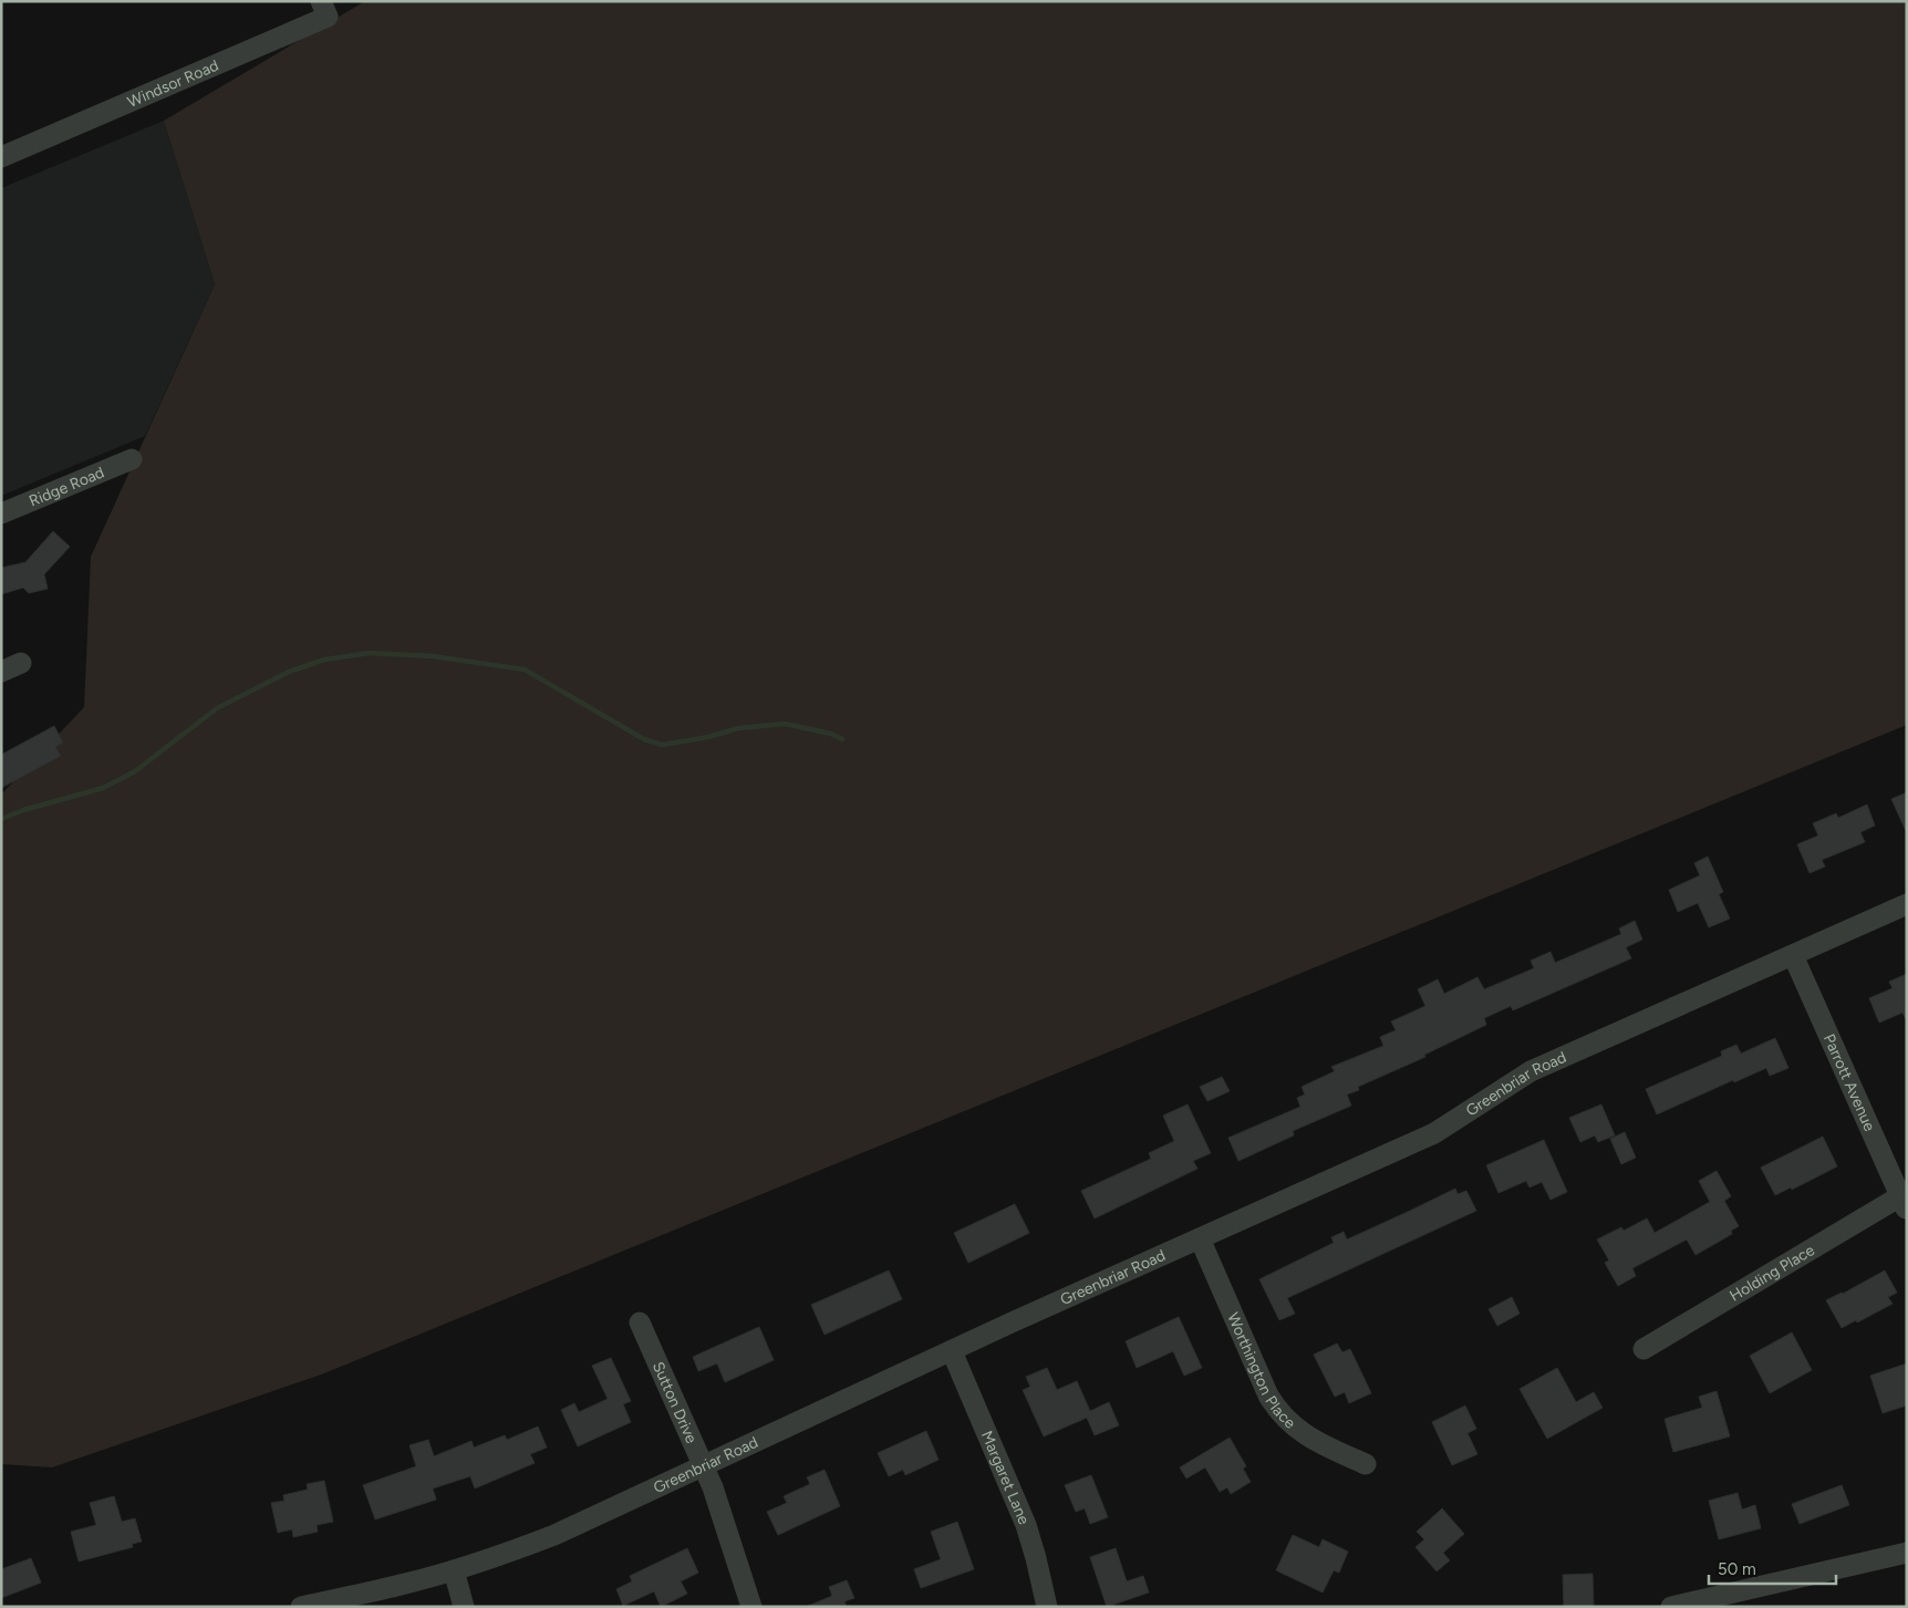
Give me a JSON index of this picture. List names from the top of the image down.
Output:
{
  "streets": {
    "street": [
      "Windsor Road",
      "Ridge Road",
      "Parrott Avenue",
      "Greenbriar Road",
      "Holding Place",
      "Worthington Place",
      "Sutton Drive",
      "Margaret Lane"
    ]
  },
  "crossings": [
    ["Parrott Avenue", "Greenbriar Road"],
    ["Parrott Avenue", "Holding Place"],
    ["Greenbriar Road", "Worthington Place"],
    ["Greenbriar Road", "Sutton Drive"],
    ["Greenbriar Road", "Margaret Lane"]
  ],
  "scale_bar": "50 m"
}
